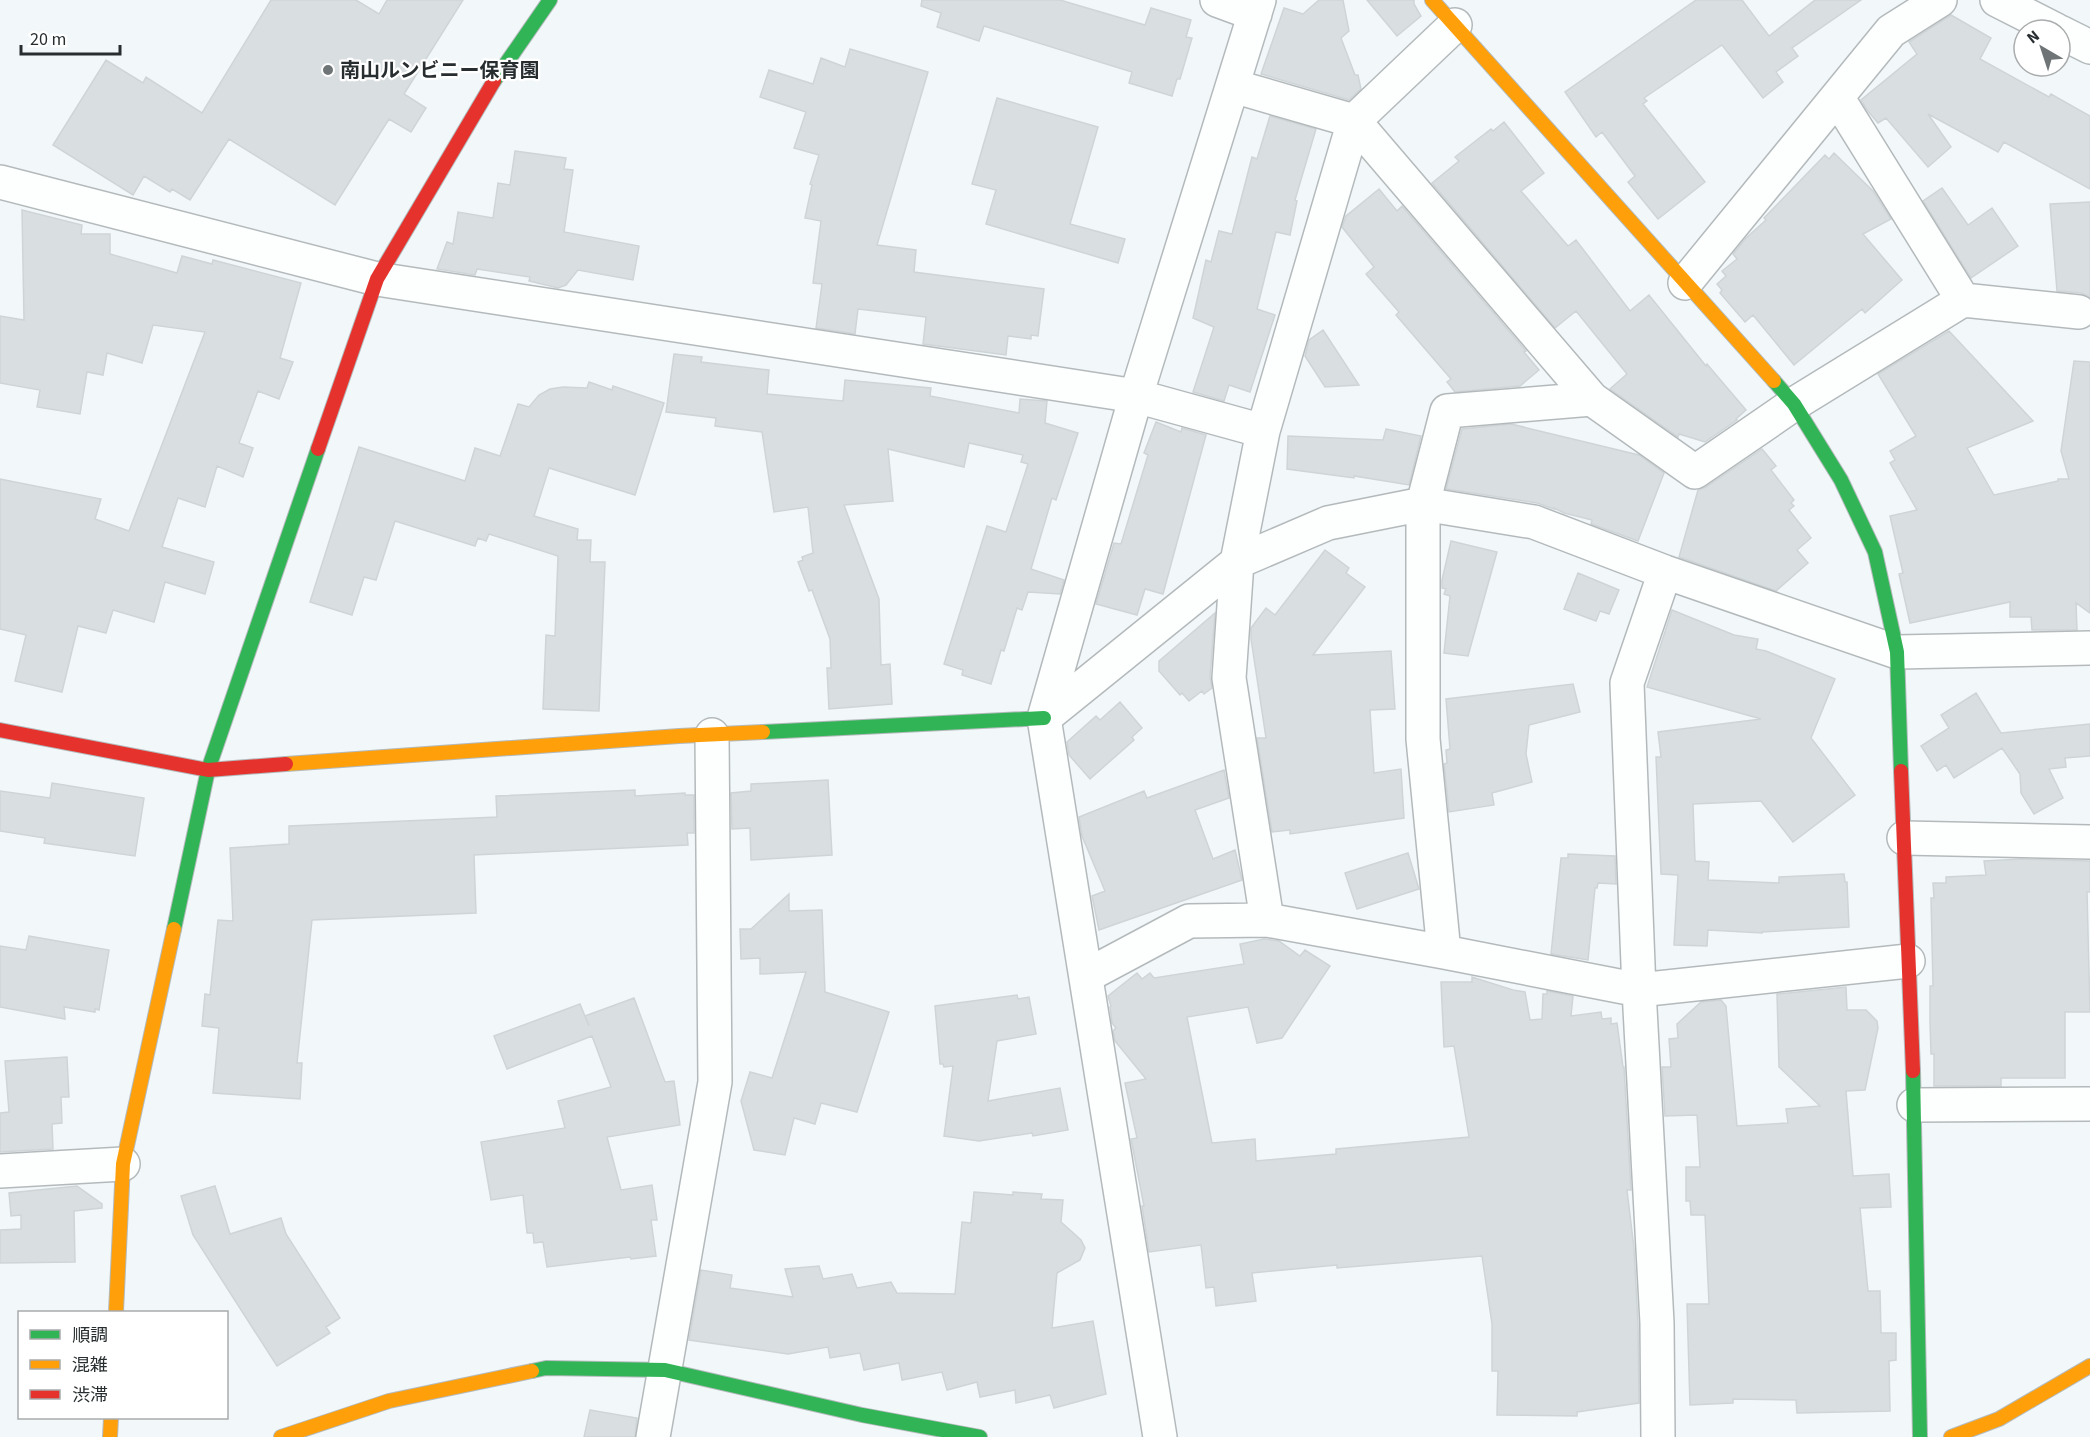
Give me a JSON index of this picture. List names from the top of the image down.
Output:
{
  "places": ["南山ルンビニー保育園"],
  "legend": ["順調", "混雑", "渋滞"],
  "scale_bar": "20 m",
  "north": "top left"
}
